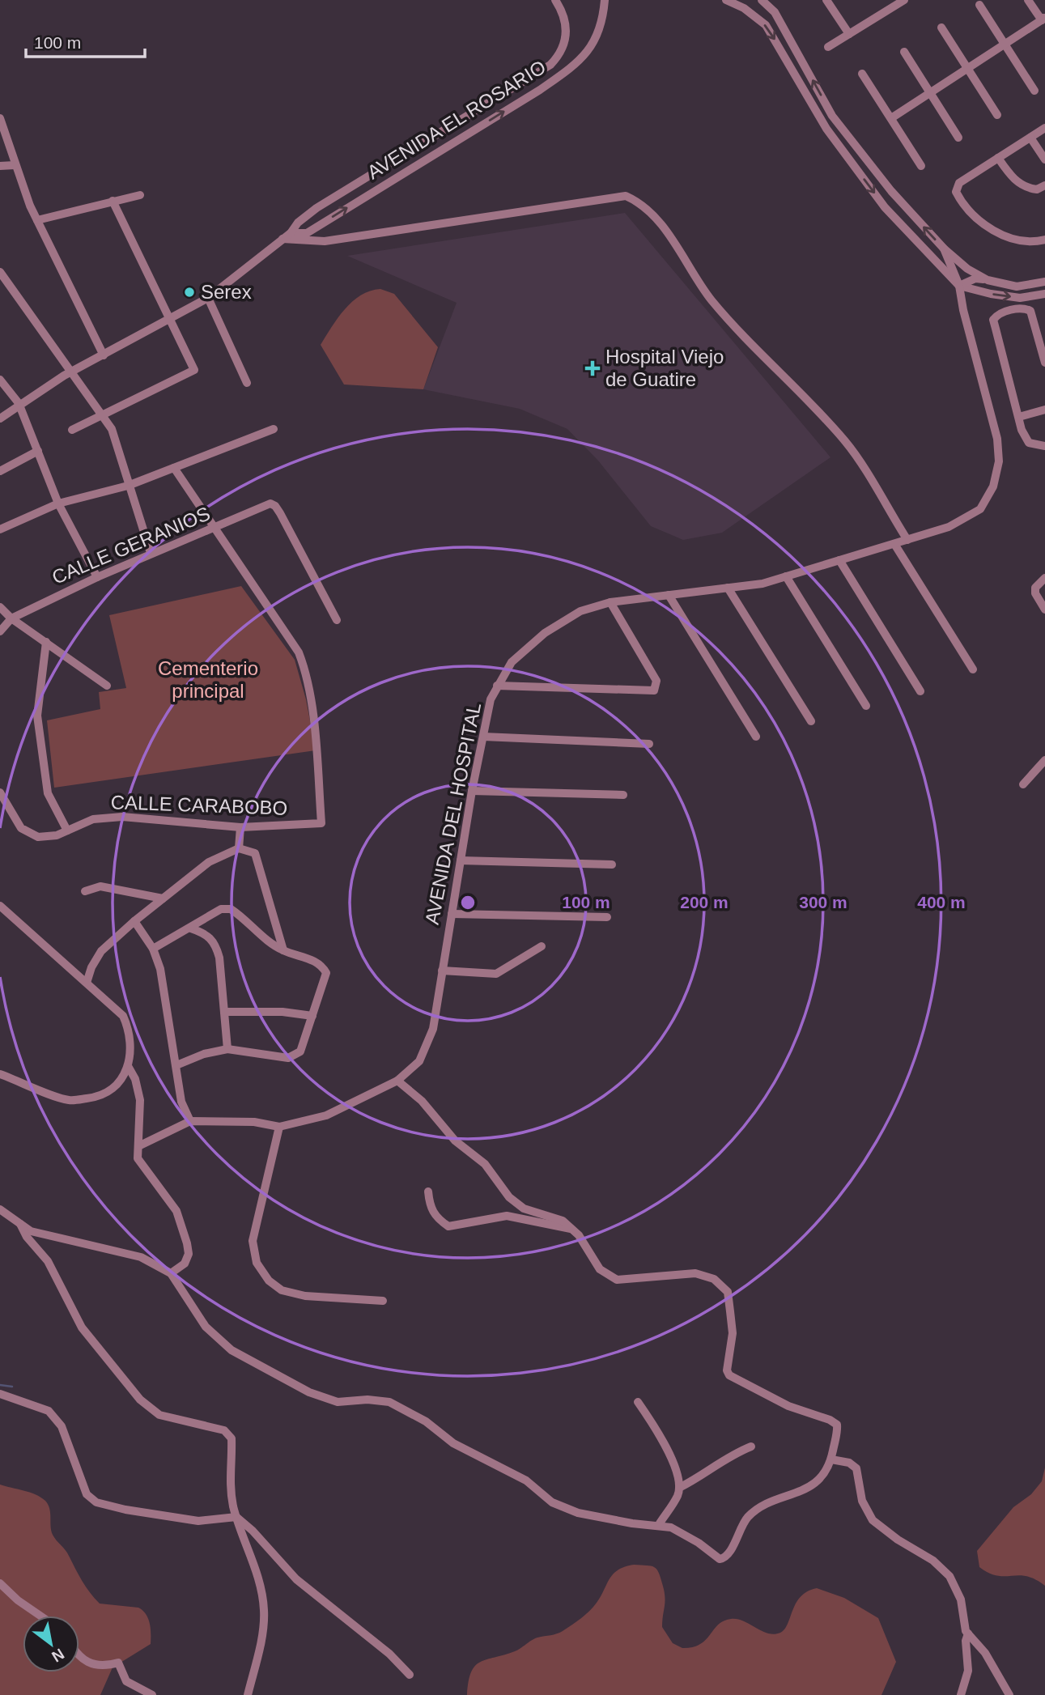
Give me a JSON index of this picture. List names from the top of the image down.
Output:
{
  "streets": {
    "street": [
      "AVENIDA EL ROSARIO",
      "CALLE GERANIOS",
      "CALLE CARABOBO",
      "AVENIDA DEL HOSPITAL"
    ]
  },
  "crossings": [
    ["CALLE GERANIOS", "CALLE CARABOBO"]
  ],
  "parks": ["Cementerio principal"],
  "places": {
    "other": ["Serex"],
    "health": ["Hospital Viejo de Guatire"]
  },
  "scale_bar": "100 m",
  "north": "bottom right",
  "rings": [
    "100 m",
    "200 m",
    "300 m",
    "400 m"
  ]
}
